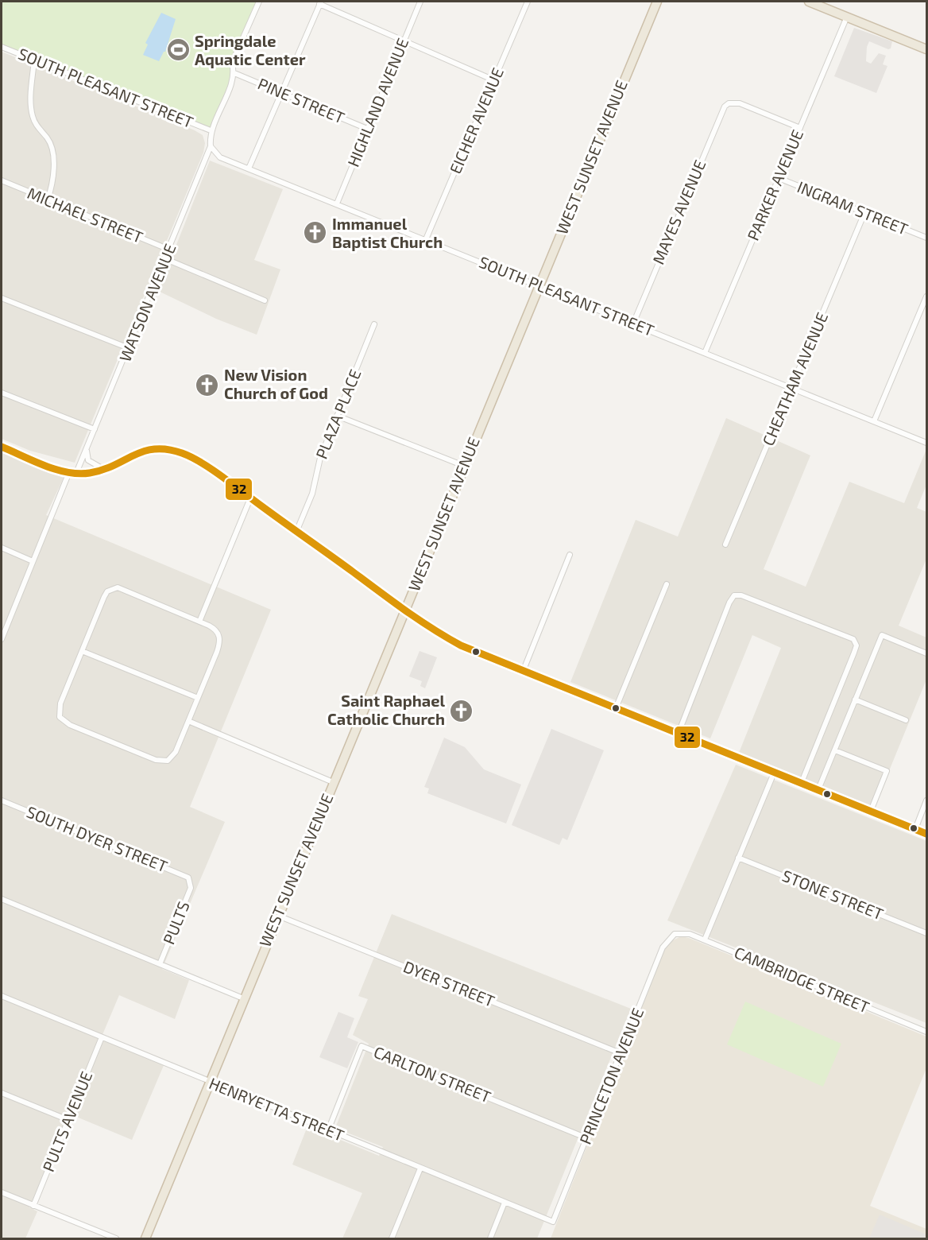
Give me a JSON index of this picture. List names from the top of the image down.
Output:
{
  "streets": {
    "highway": ["WEST SUNSET AVENUE"],
    "street": [
      "SOUTH PLEASANT STREET",
      "PINE STREET",
      "HIGHLAND AVENUE",
      "EICHER AVENUE",
      "PARKER AVENUE",
      "INGRAM STREET",
      "MAYES AVENUE",
      "MICHAEL STREET",
      "WATSON AVENUE",
      "CHEATHAM AVENUE",
      "PLAZA PLACE",
      "SOUTH DYER STREET",
      "STONE STREET",
      "PULTS",
      "CAMBRIDGE STREET",
      "DYER STREET",
      "CARLTON STREET",
      "PRINCETON AVENUE",
      "HENRYETTA STREET",
      "PULTS AVENUE"
    ]
  },
  "crossings": [
    ["SOUTH PLEASANT STREET", "HIGHLAND AVENUE"],
    ["SOUTH PLEASANT STREET", "EICHER AVENUE"],
    ["SOUTH PLEASANT STREET", "WEST SUNSET AVENUE"],
    ["SOUTH PLEASANT STREET", "PARKER AVENUE"],
    ["SOUTH PLEASANT STREET", "MAYES AVENUE"],
    ["SOUTH PLEASANT STREET", "WATSON AVENUE"],
    ["SOUTH PLEASANT STREET", "CHEATHAM AVENUE"],
    ["PINE STREET", "HIGHLAND AVENUE"],
    ["PINE STREET", "WATSON AVENUE"],
    ["WEST SUNSET AVENUE", "DYER STREET"],
    ["WEST SUNSET AVENUE", "HENRYETTA STREET"],
    ["PARKER AVENUE", "INGRAM STREET"],
    ["PARKER AVENUE", "MAYES AVENUE"],
    ["INGRAM STREET", "CHEATHAM AVENUE"],
    ["MICHAEL STREET", "WATSON AVENUE"],
    ["SOUTH DYER STREET", "PULTS"],
    ["CAMBRIDGE STREET", "PRINCETON AVENUE"],
    ["DYER STREET", "PRINCETON AVENUE"],
    ["CARLTON STREET", "PRINCETON AVENUE"],
    ["CARLTON STREET", "HENRYETTA STREET"],
    ["PRINCETON AVENUE", "HENRYETTA STREET"],
    ["HENRYETTA STREET", "PULTS AVENUE"]
  ],
  "places": {
    "sports": ["Springdale Aquatic Center"],
    "church": ["Immanuel Baptist Church", "New Vision Church of God", "Saint Raphael Catholic Church"]
  },
  "lines": ["transit line 32"]
}
